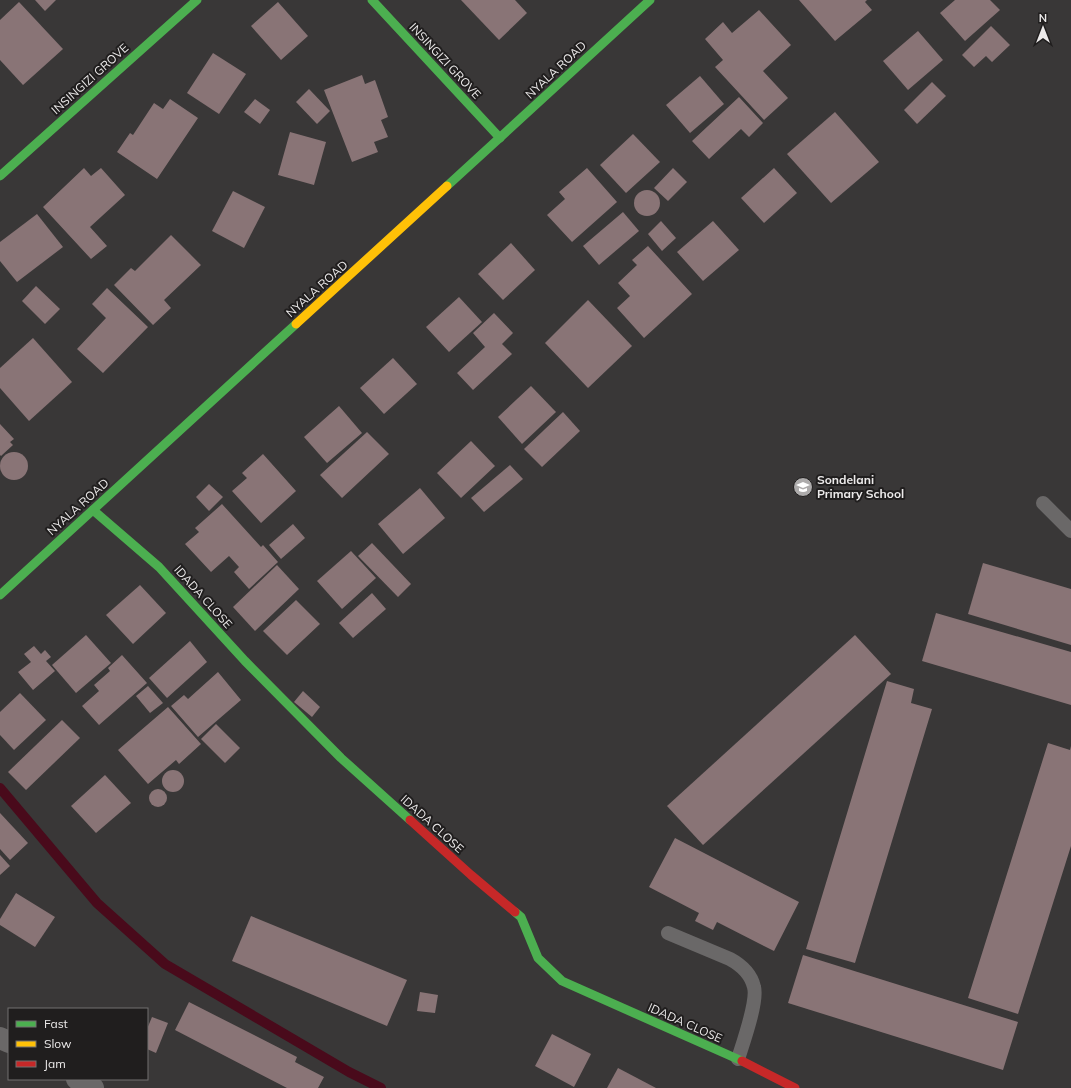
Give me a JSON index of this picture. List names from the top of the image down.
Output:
{
  "streets": {
    "street": ["INSINGIZI GROVE", "NYALA ROAD", "IDADA CLOSE"]
  },
  "crossings": [
    ["INSINGIZI GROVE", "NYALA ROAD"],
    ["NYALA ROAD", "IDADA CLOSE"]
  ],
  "places": {
    "school or university": ["Sondelani Primary School"]
  },
  "legend": ["Fast", "Slow", "Jam"],
  "north": "top"
}
